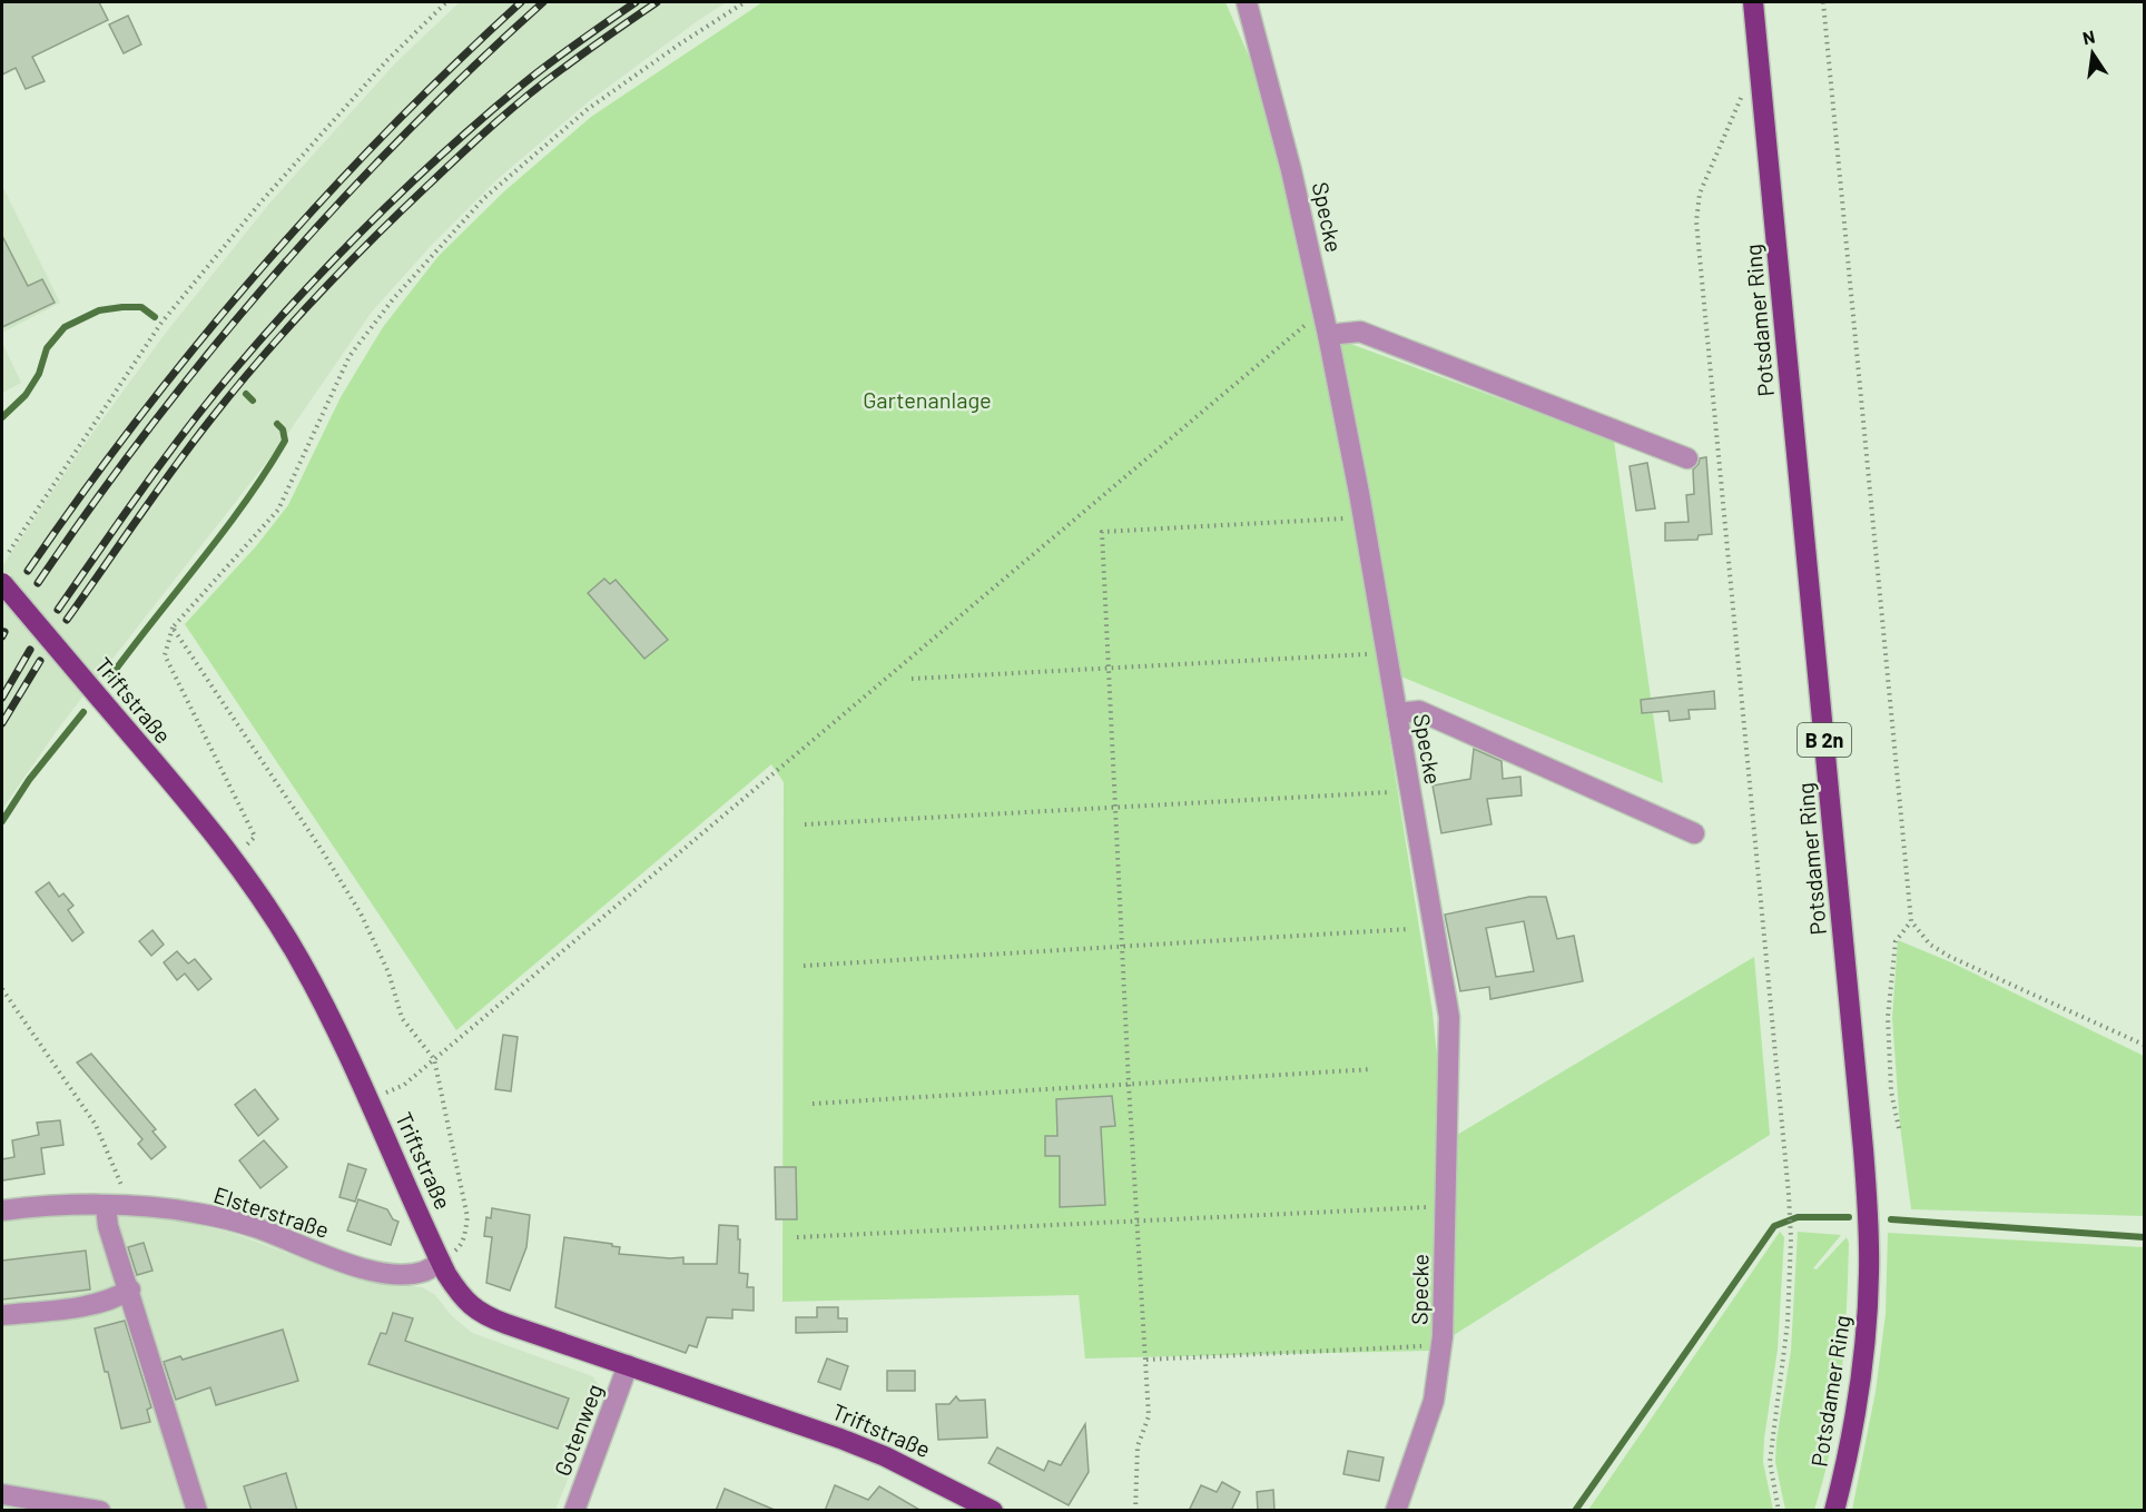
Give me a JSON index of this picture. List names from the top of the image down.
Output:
{
  "streets": {
    "main road": ["Potsdamer Ring", "Triftstraße", "B 2n"],
    "street": ["Specke", "Elsterstraße", "Gotenweg"]
  },
  "crossings": [
    ["Triftstraße", "Elsterstraße"],
    ["Triftstraße", "Gotenweg"]
  ],
  "parks": ["Gartenanlage"],
  "north": "top"
}
